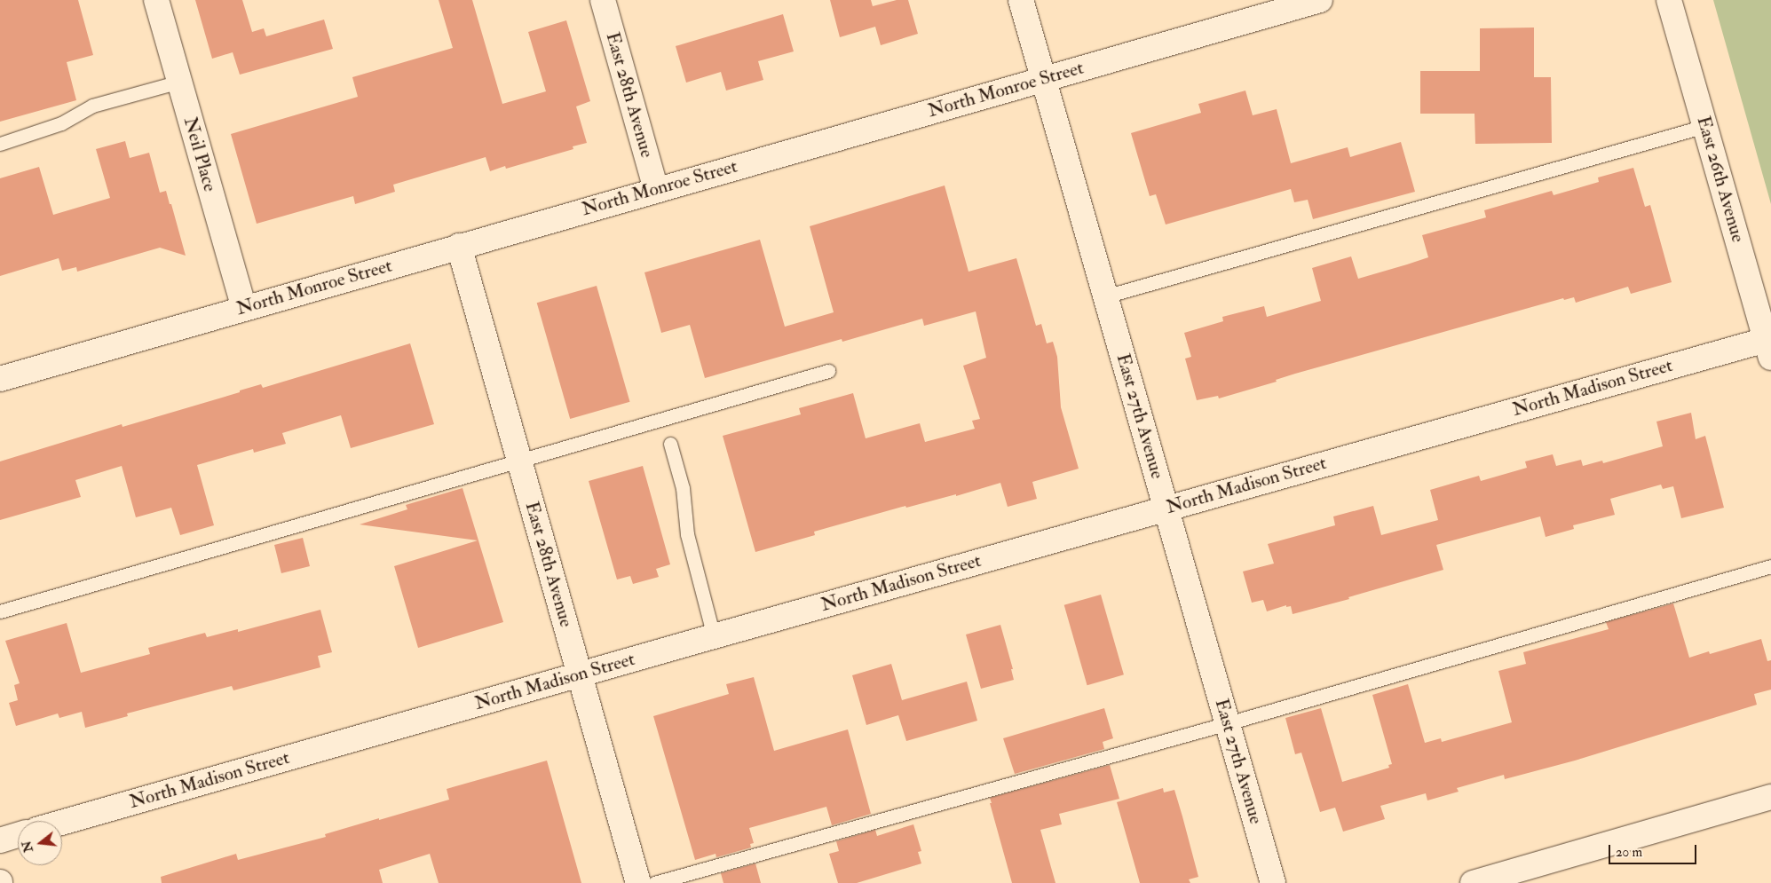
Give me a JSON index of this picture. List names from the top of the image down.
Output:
{
  "streets": {
    "street": [
      "North Monroe Street",
      "East 28th Avenue",
      "Neil Place",
      "East 26th Avenue",
      "North Madison Street",
      "East 27th Avenue"
    ]
  },
  "crossings": [
    ["North Monroe Street", "East 28th Avenue"],
    ["North Monroe Street", "Neil Place"],
    ["North Monroe Street", "East 27th Avenue"],
    ["East 28th Avenue", "North Madison Street"],
    ["East 26th Avenue", "North Madison Street"],
    ["North Madison Street", "East 27th Avenue"]
  ],
  "scale_bar": "20 m",
  "north": "left"
}
